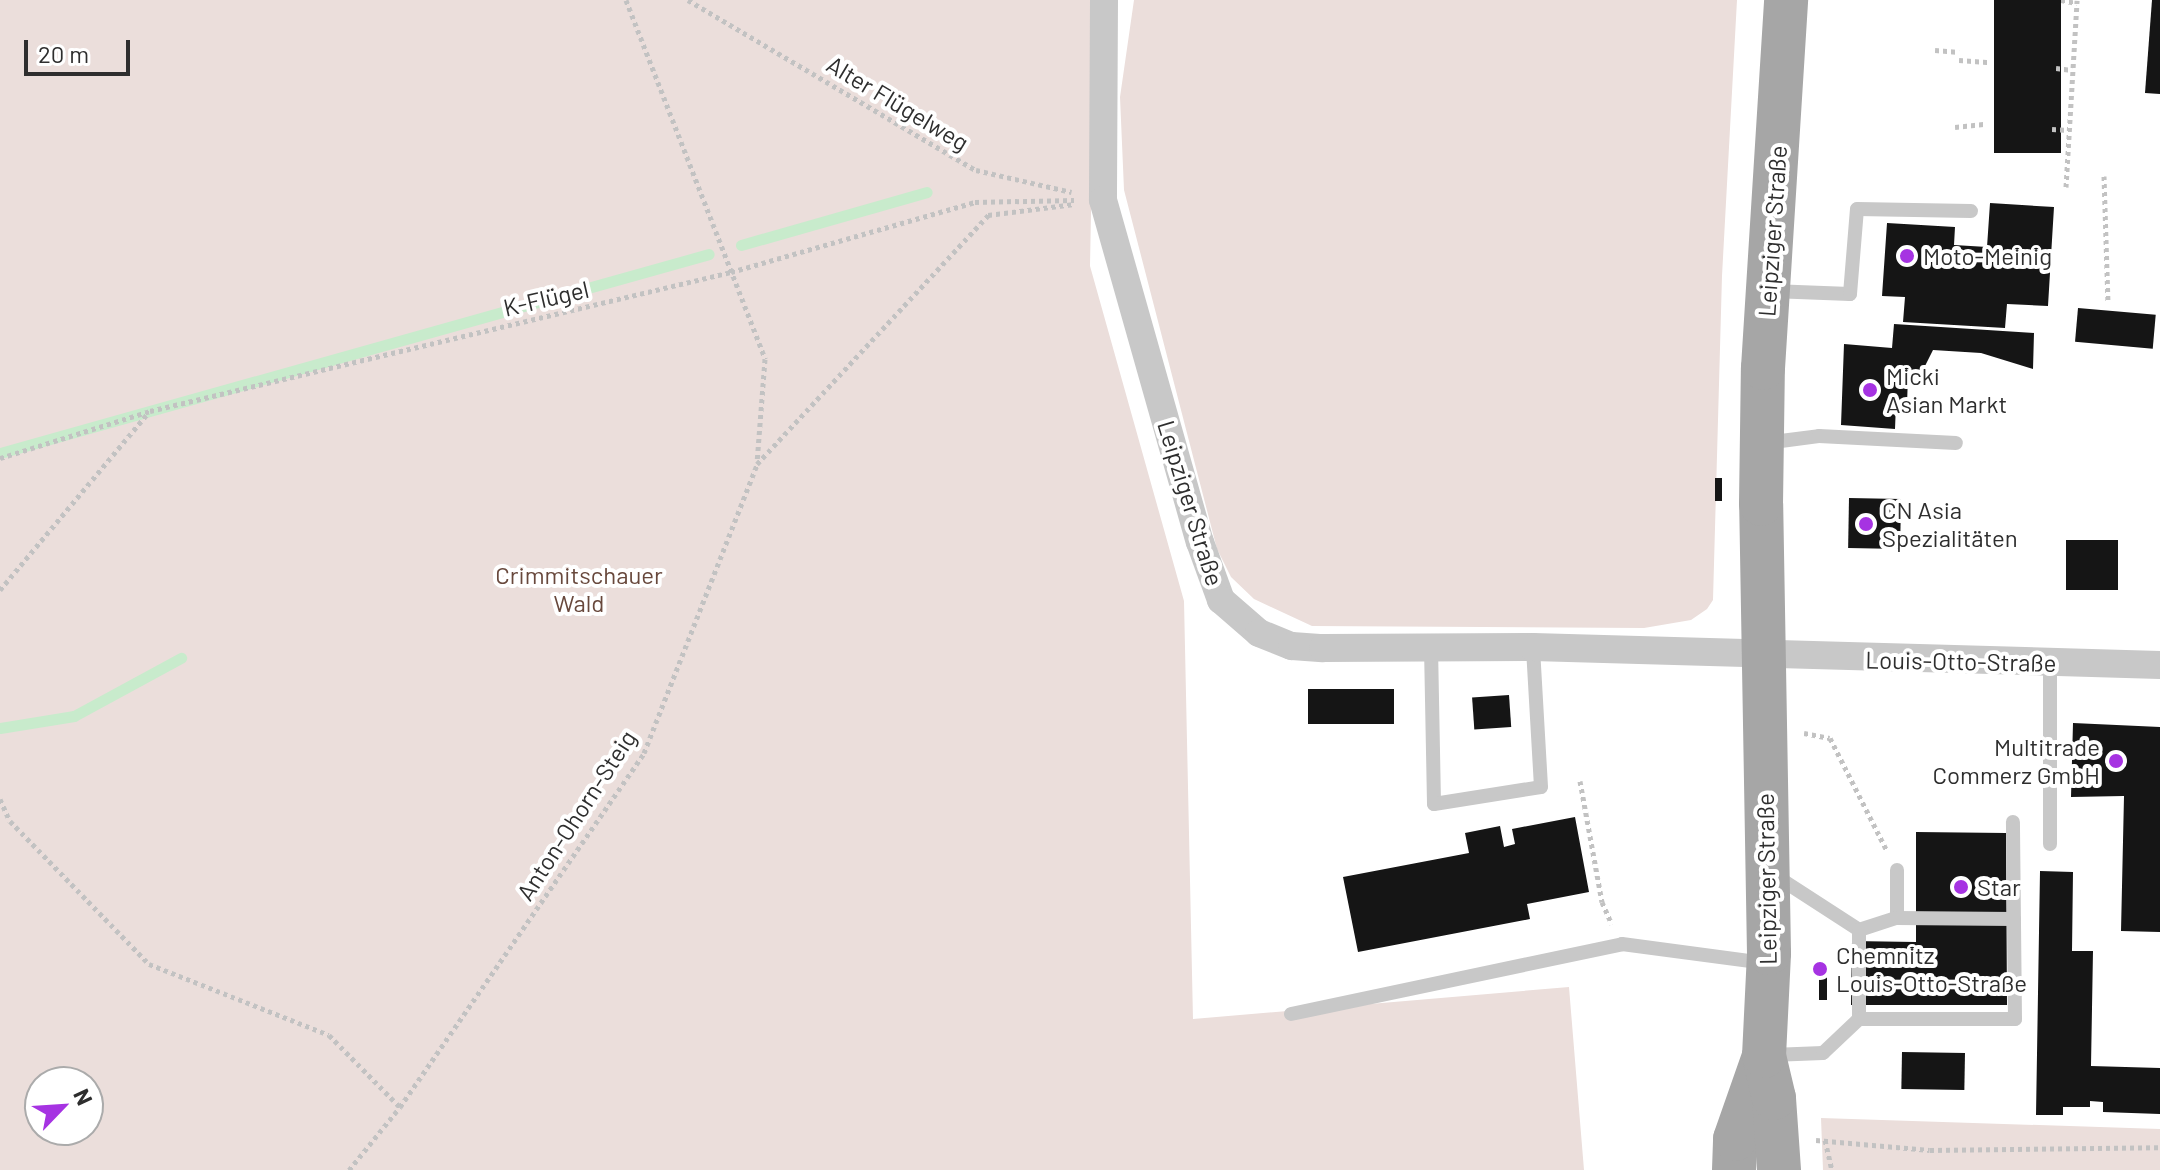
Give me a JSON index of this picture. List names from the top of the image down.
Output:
{
  "streets": {
    "main road": ["Leipziger Straße"],
    "street": ["Louis-Otto-Straße"],
    "path": ["Alter Flügelweg", "K-Flügel", "Anton-Ohorn-Steig"]
  },
  "crossings": [
    ["Alter Flügelweg", "Leipziger Straße"],
    ["Alter Flügelweg", "K-Flügel"],
    ["Alter Flügelweg", "Anton-Ohorn-Steig"],
    ["Leipziger Straße", "K-Flügel"],
    ["Leipziger Straße", "Louis-Otto-Straße"],
    ["Leipziger Straße", "Anton-Ohorn-Steig"],
    ["K-Flügel", "Anton-Ohorn-Steig"]
  ],
  "parks": ["Crimmitschauer Wald"],
  "places": [
    "Moto-Meinig",
    "Micki Asian Markt",
    "CN Asia Spezialitäten",
    "Multitrade Commerz GmbH",
    "Star",
    "Chemnitz Louis-Otto-Straße"
  ],
  "scale_bar": "20 m",
  "north": "top right"
}
